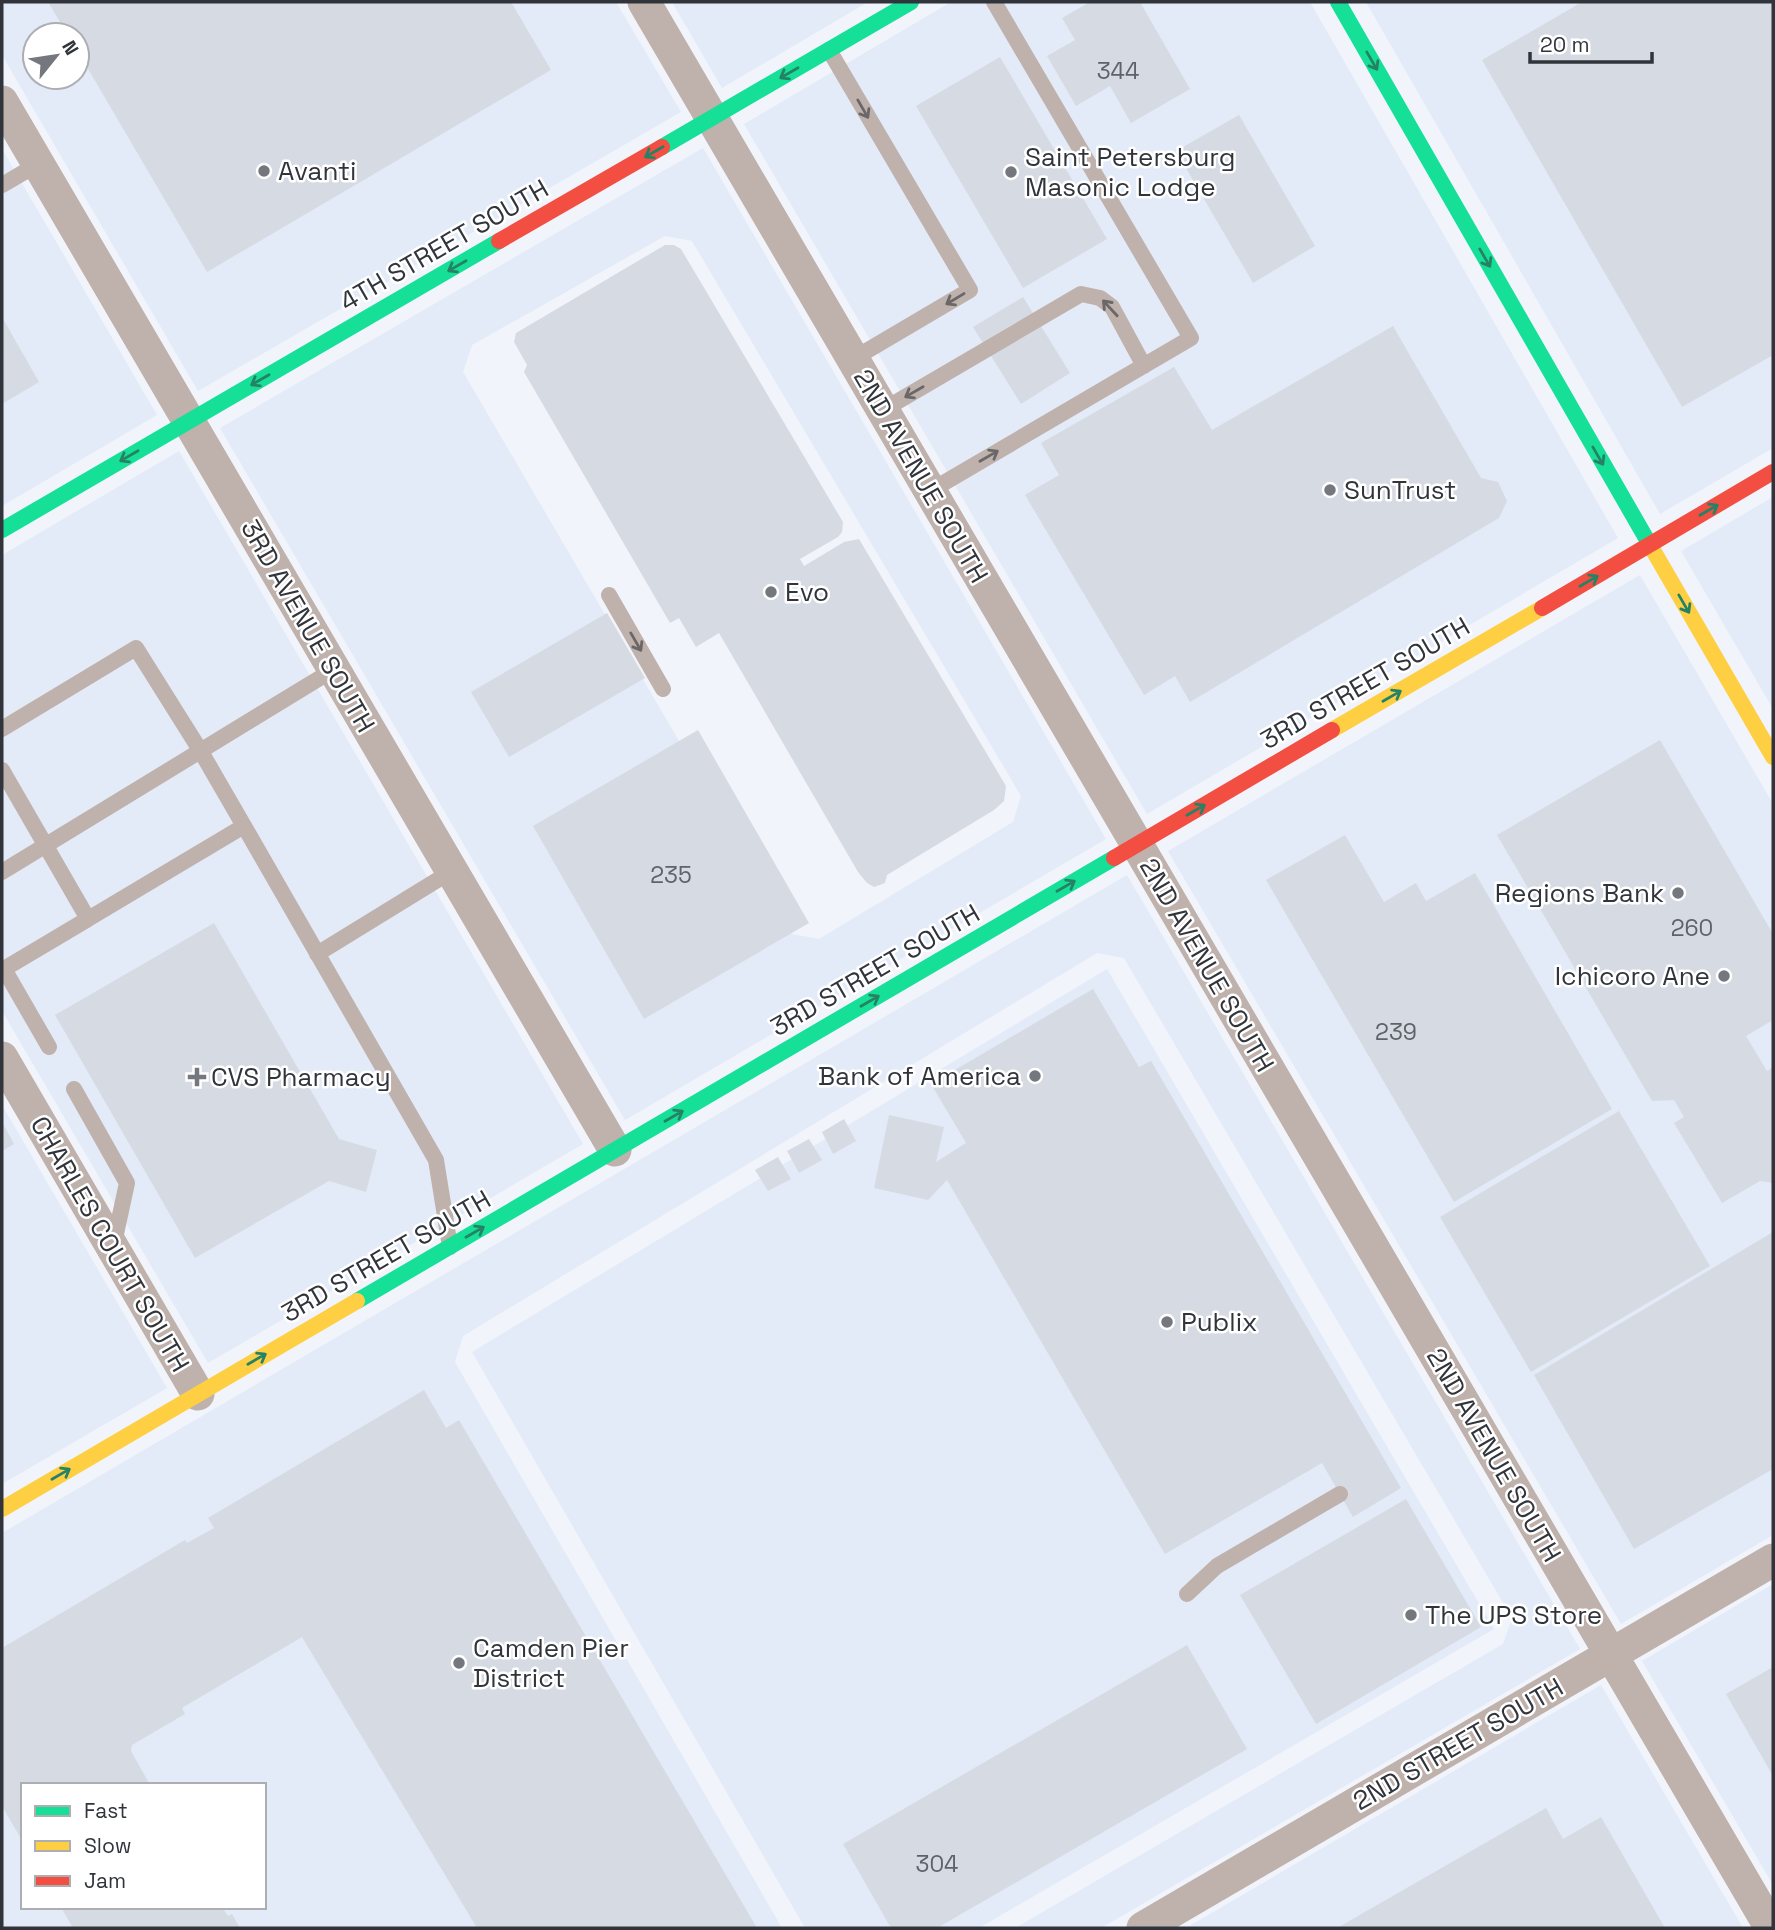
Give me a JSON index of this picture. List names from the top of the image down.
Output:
{
  "streets": {
    "main road": ["4TH STREET SOUTH", "3RD STREET SOUTH"],
    "street": [
      "2ND AVENUE SOUTH",
      "3RD AVENUE SOUTH",
      "CHARLES COURT SOUTH",
      "2ND STREET SOUTH"
    ]
  },
  "crossings": [
    ["4TH STREET SOUTH", "2ND AVENUE SOUTH"],
    ["4TH STREET SOUTH", "3RD AVENUE SOUTH"],
    ["2ND AVENUE SOUTH", "3RD STREET SOUTH"],
    ["2ND AVENUE SOUTH", "2ND STREET SOUTH"],
    ["3RD AVENUE SOUTH", "3RD STREET SOUTH"],
    ["3RD STREET SOUTH", "CHARLES COURT SOUTH"]
  ],
  "one_way": ["4TH STREET SOUTH", "3RD STREET SOUTH"],
  "places": {
    "other": [
      "Avanti",
      "Saint Petersburg Masonic Lodge",
      "SunTrust",
      "Evo",
      "Regions Bank",
      "Ichicoro Ane",
      "Bank of America",
      "Publix",
      "The UPS Store",
      "Camden Pier District"
    ],
    "health": ["CVS Pharmacy"]
  },
  "house_numbers": [
    "344",
    "235",
    "260",
    "239",
    "304"
  ],
  "legend": ["Fast", "Slow", "Jam"],
  "scale_bar": "20 m",
  "north": "top right"
}
